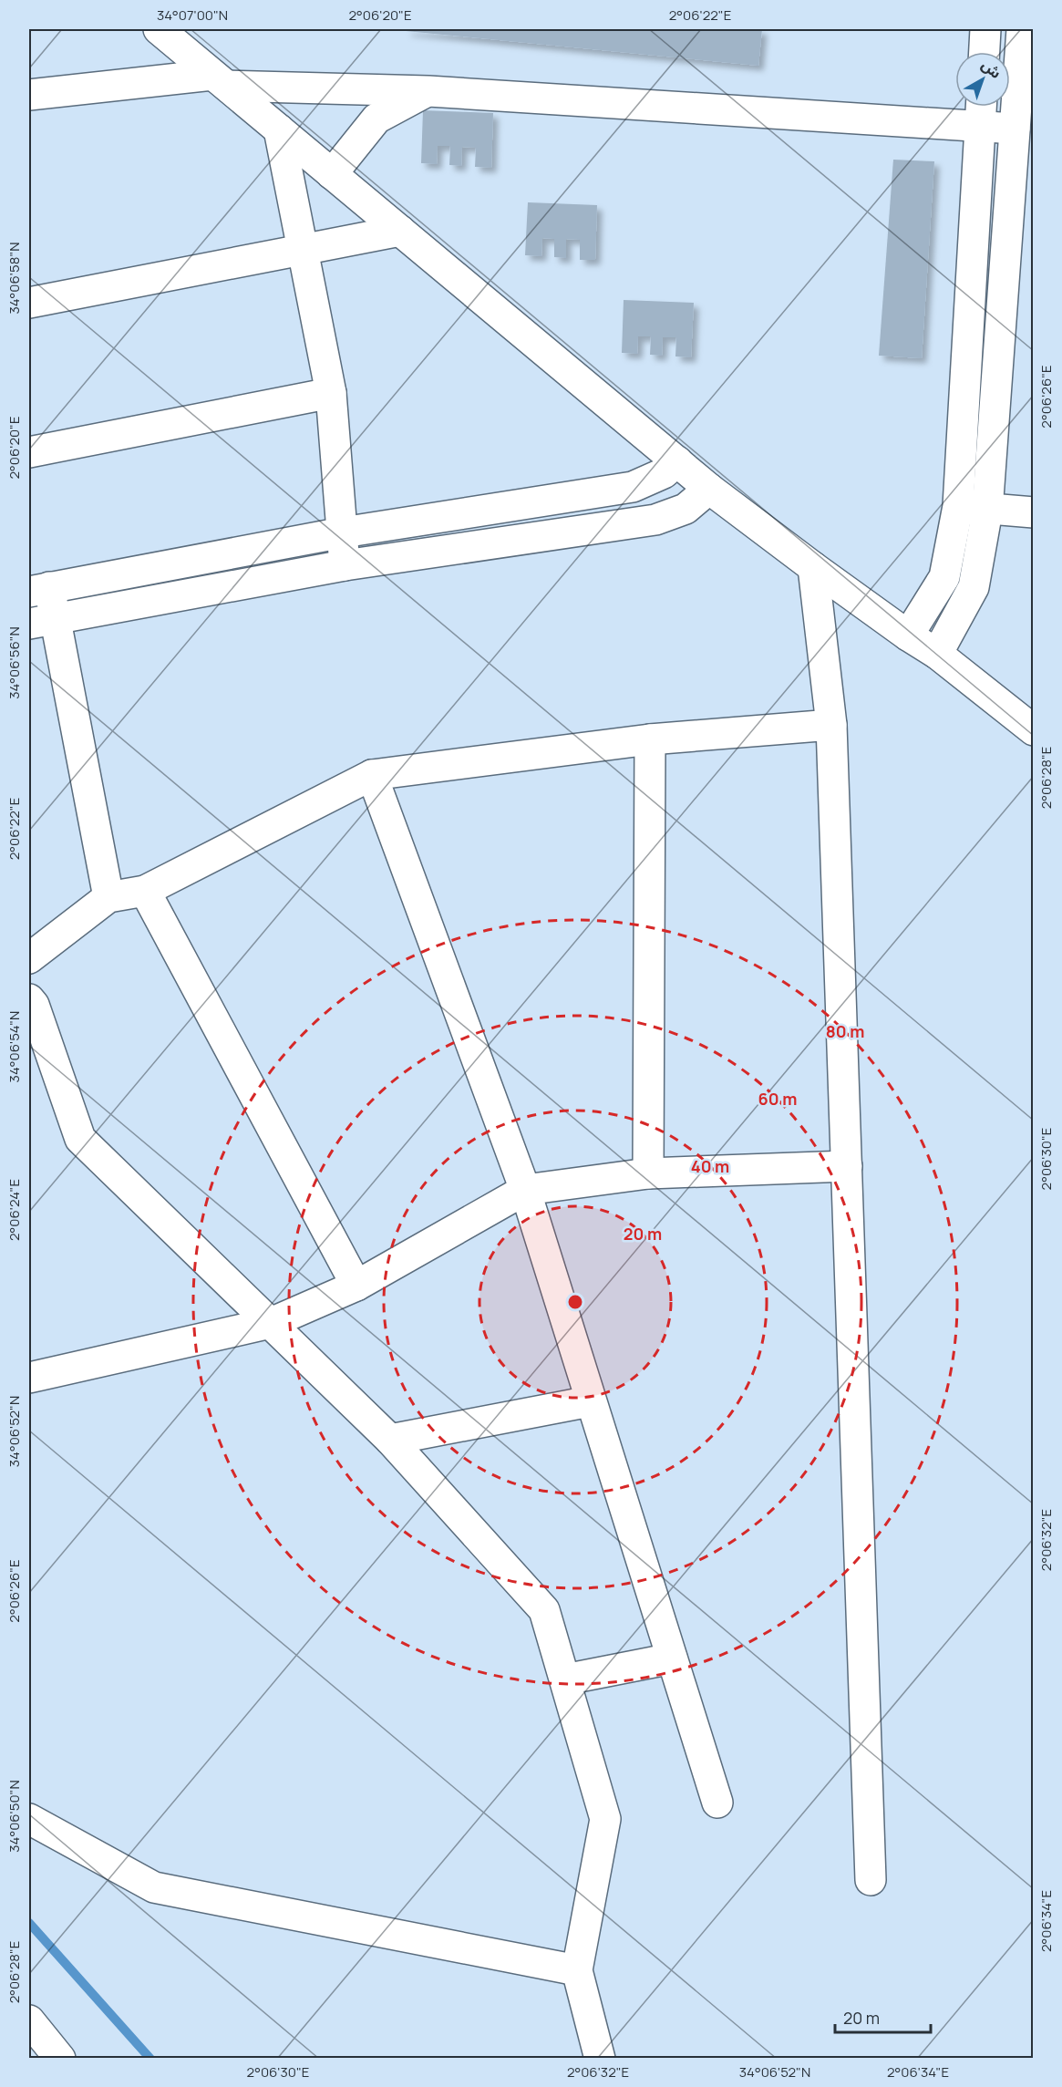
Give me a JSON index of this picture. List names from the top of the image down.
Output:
{
  "scale_bar": "20 m",
  "north": "top right",
  "coordinates": [
    "34°07'00\"N",
    "2°06'20\"E",
    "2°06'22\"E",
    "34°06'58\"N",
    "2°06'26\"E",
    "34°06'56\"N",
    "2°06'28\"E",
    "34°06'54\"N",
    "2°06'30\"E",
    "2°06'24\"E",
    "34°06'52\"N",
    "2°06'32\"E",
    "34°06'50\"N",
    "2°06'34\"E"
  ],
  "rings": [
    "80 m",
    "60 m",
    "40 m",
    "20 m"
  ]
}
